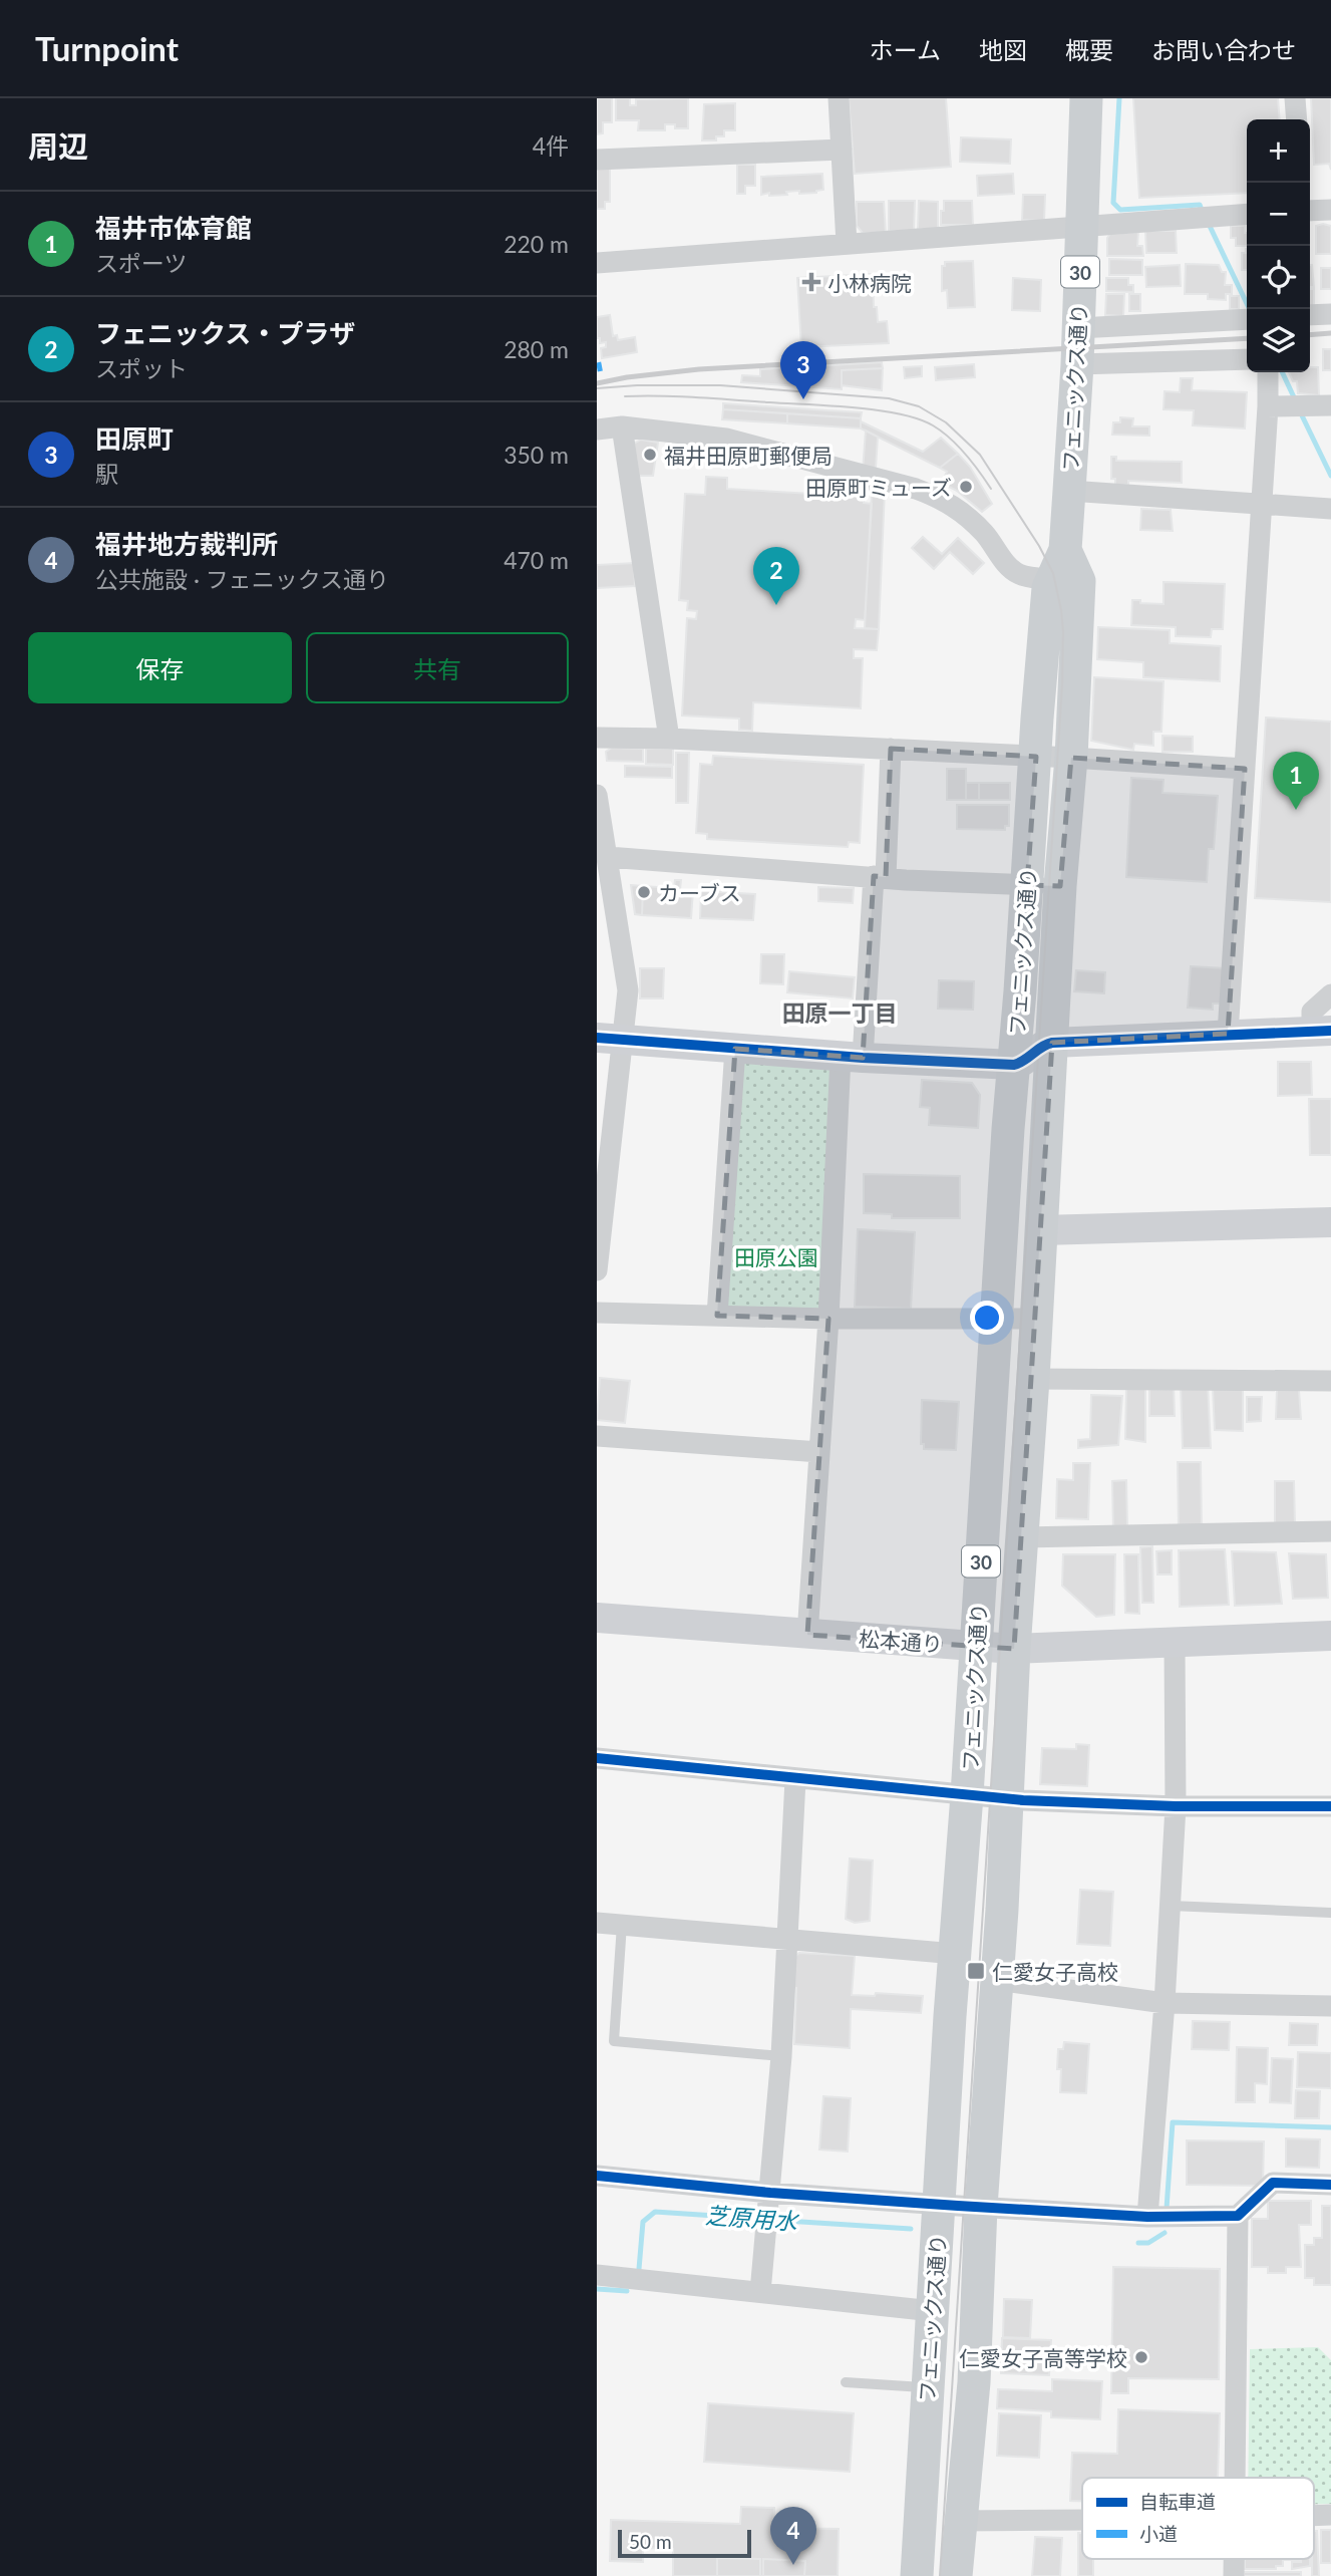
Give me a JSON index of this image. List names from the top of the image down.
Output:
{
  "streets": {
    "main road": ["30", "フェニックス通り"],
    "street": ["松本通り"]
  },
  "crossings": [
    ["フェニックス通り", "松本通り"]
  ],
  "districts": ["田原一丁目"],
  "water": ["芝原用水"],
  "parks": ["田原公園"],
  "places": {
    "health": ["小林病院"],
    "other": [
      "福井田原町郵便局",
      "田原町ミューズ",
      "カーブス",
      "仁愛女子高等学校"
    ],
    "transit": ["仁愛女子高校"]
  },
  "legend": ["自転車道", "小道"],
  "scale_bar": "50 m",
  "page": {
    "header": "Turnpoint",
    "nav": [
      "ホーム",
      "地図",
      "概要",
      "お問い合わせ"
    ],
    "heading": ["周辺", "4件"],
    "map_buttons": ["+", "−"],
    "list": [
      {
        "mark": "1",
        "name": "福井市体育館",
        "note": "スポーツ",
        "value": "220 m"
      },
      {
        "mark": "2",
        "name": "フェニックス・プラザ",
        "note": "スポット",
        "value": "280 m"
      },
      {
        "mark": "3",
        "name": "田原町",
        "note": "駅",
        "value": "350 m"
      },
      {
        "mark": "4",
        "name": "福井地方裁判所",
        "note": "公共施設 · フェニックス通り",
        "value": "470 m"
      }
    ],
    "pins": [
      "3",
      "2",
      "1",
      "4"
    ],
    "buttons": ["保存", "共有"],
    "scale": "50 m"
  }
}
